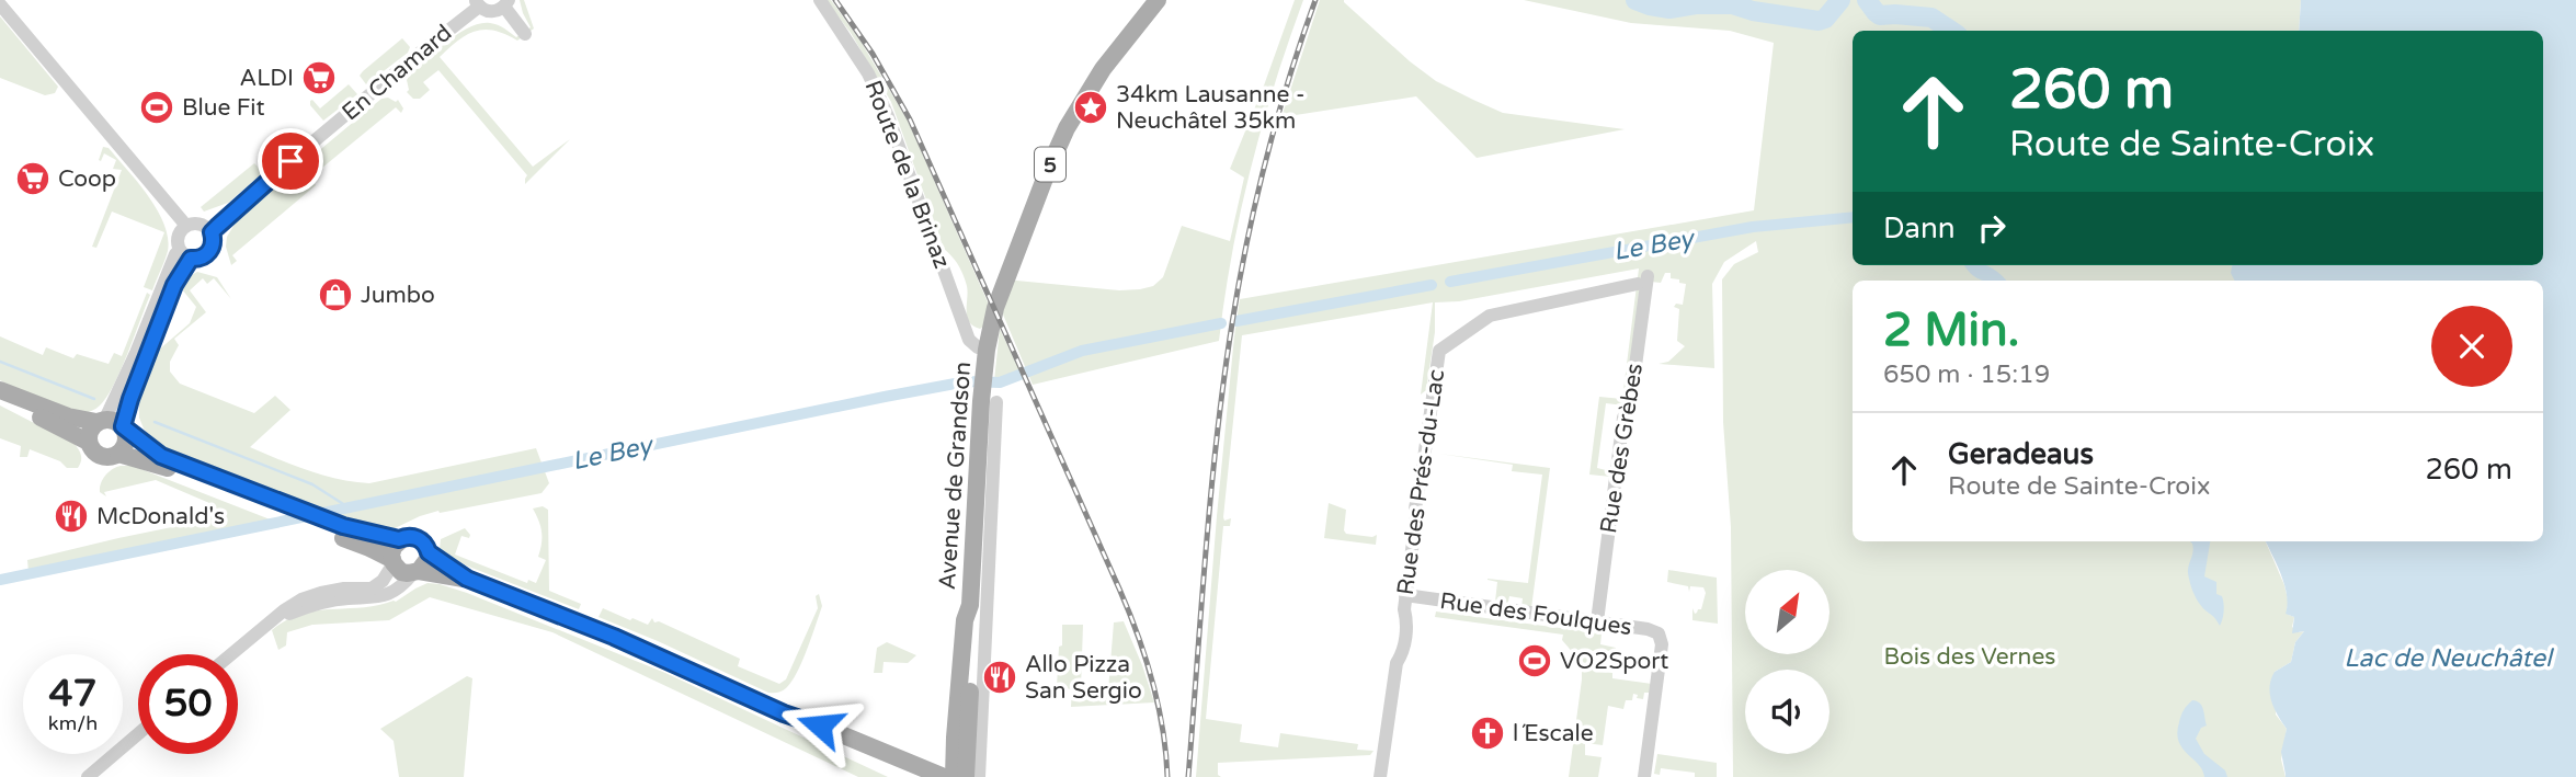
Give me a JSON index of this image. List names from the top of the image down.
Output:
{
  "streets": {
    "main road": ["5", "Avenue de Grandson"],
    "street": [
      "En Chamard",
      "Route de la Brinaz",
      "Rue des Grèbes",
      "Rue des Prés-du-Lac",
      "Rue des Foulques"
    ]
  },
  "crossings": [
    ["5", "Route de la Brinaz"],
    ["5", "Avenue de Grandson"],
    ["Route de la Brinaz", "Avenue de Grandson"],
    ["Rue des Grèbes", "Rue des Prés-du-Lac"],
    ["Rue des Grèbes", "Rue des Foulques"],
    ["Rue des Prés-du-Lac", "Rue des Foulques"]
  ],
  "water": ["Le Bey", "Lac de Neuchâtel"],
  "parks": ["Bois des Vernes"],
  "places": {
    "supermarket": ["ALDI", "Coop"],
    "sports": ["Blue Fit", "VO2Sport"],
    "place": ["34km Lausanne - Neuchâtel 35km"],
    "shop": ["Jumbo"],
    "restaurant": ["McDonald's", "Allo Pizza San Sergio"],
    "church": ["l´Escale"]
  },
  "north": "top right",
  "page": {
    "turn": ["260 m", "Route de Sainte-Croix"],
    "then": "Dann",
    "heading": ["2 Min.", "650 m · 15:19"],
    "list": [
      {
        "name": "Geradeaus",
        "note": "Route de Sainte-Croix",
        "value": "260 m"
      }
    ],
    "speed": "47 km/h",
    "limit": "50"
  }
}
